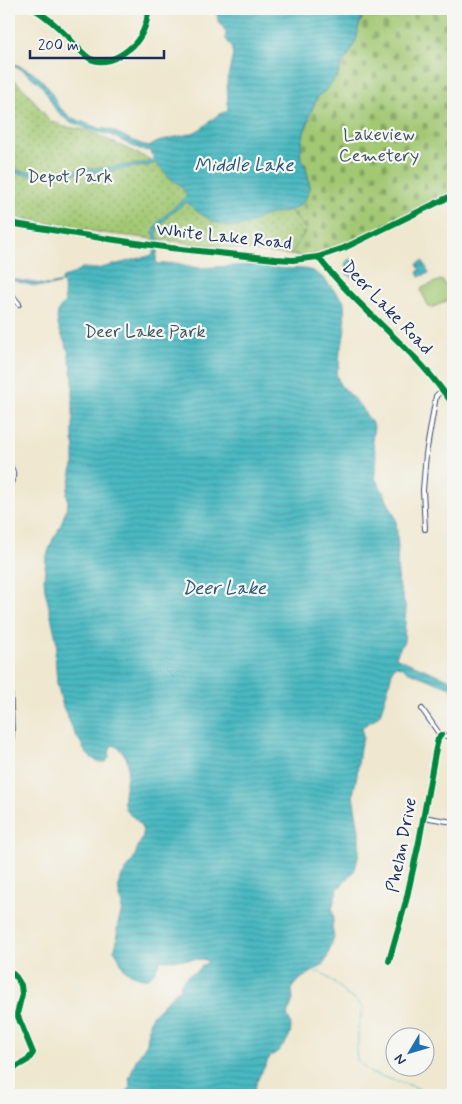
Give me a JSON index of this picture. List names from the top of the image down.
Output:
{
  "streets": {
    "street": ["White Lake Road", "Deer Lake Road", "Phelan Drive"]
  },
  "crossings": [
    ["White Lake Road", "Deer Lake Road"]
  ],
  "water": ["Middle Lake", "Deer Lake"],
  "parks": ["Lakeview Cemetery", "Depot Park", "Deer Lake Park"],
  "scale_bar": "200 m",
  "north": "bottom left"
}
